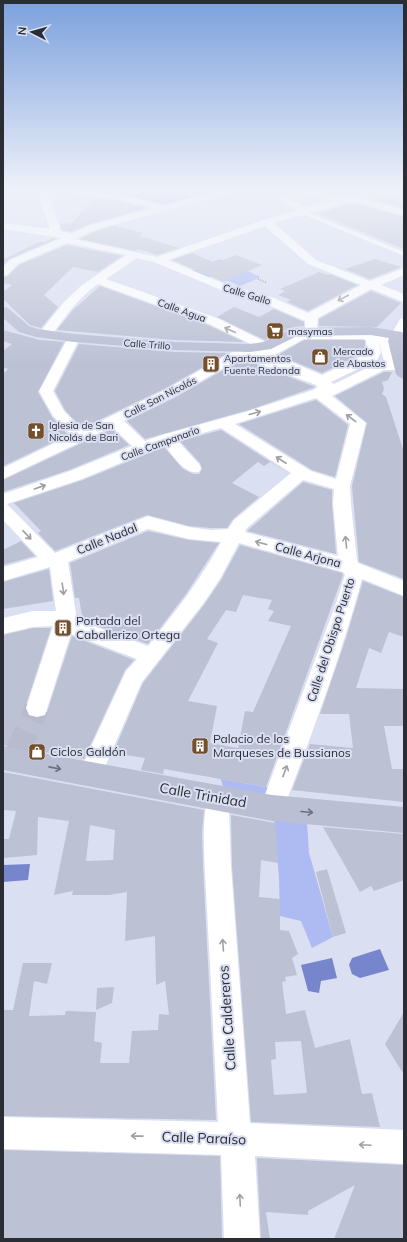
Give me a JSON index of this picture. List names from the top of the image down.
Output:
{
  "streets": {
    "street": [
      "Calle Gallo",
      "Calle Agua",
      "Calle Trillo",
      "Calle San Nicolás",
      "Calle Campanario",
      "Calle Nadal",
      "Calle Arjona",
      "Calle del Obispo Puerto",
      "Calle Trinidad",
      "Calle Caldereros",
      "Calle Paraíso"
    ]
  },
  "crossings": [
    ["Calle Agua", "Calle Trillo"],
    ["Calle Trillo", "Calle San Nicolás"],
    ["Calle San Nicolás", "Calle Campanario"],
    ["Calle Campanario", "Calle del Obispo Puerto"],
    ["Calle Nadal", "Calle Arjona"],
    ["Calle Arjona", "Calle del Obispo Puerto"],
    ["Calle del Obispo Puerto", "Calle Trinidad"],
    ["Calle Trinidad", "Calle Caldereros"],
    ["Calle Caldereros", "Calle Paraíso"]
  ],
  "one_way": ["Calle del Obispo Puerto", "Calle Caldereros", "Calle Paraíso"],
  "places": {
    "supermarket": ["masymas"],
    "shop": ["Mercado de Abastos", "Ciclos Galdón"],
    "building": ["Apartamentos Fuente Redonda", "Portada del Caballerizo Ortega", "Palacio de los Marqueses de Bussianos"],
    "church": ["Iglesia de San Nicolás de Bari"]
  },
  "north": "left"
}
